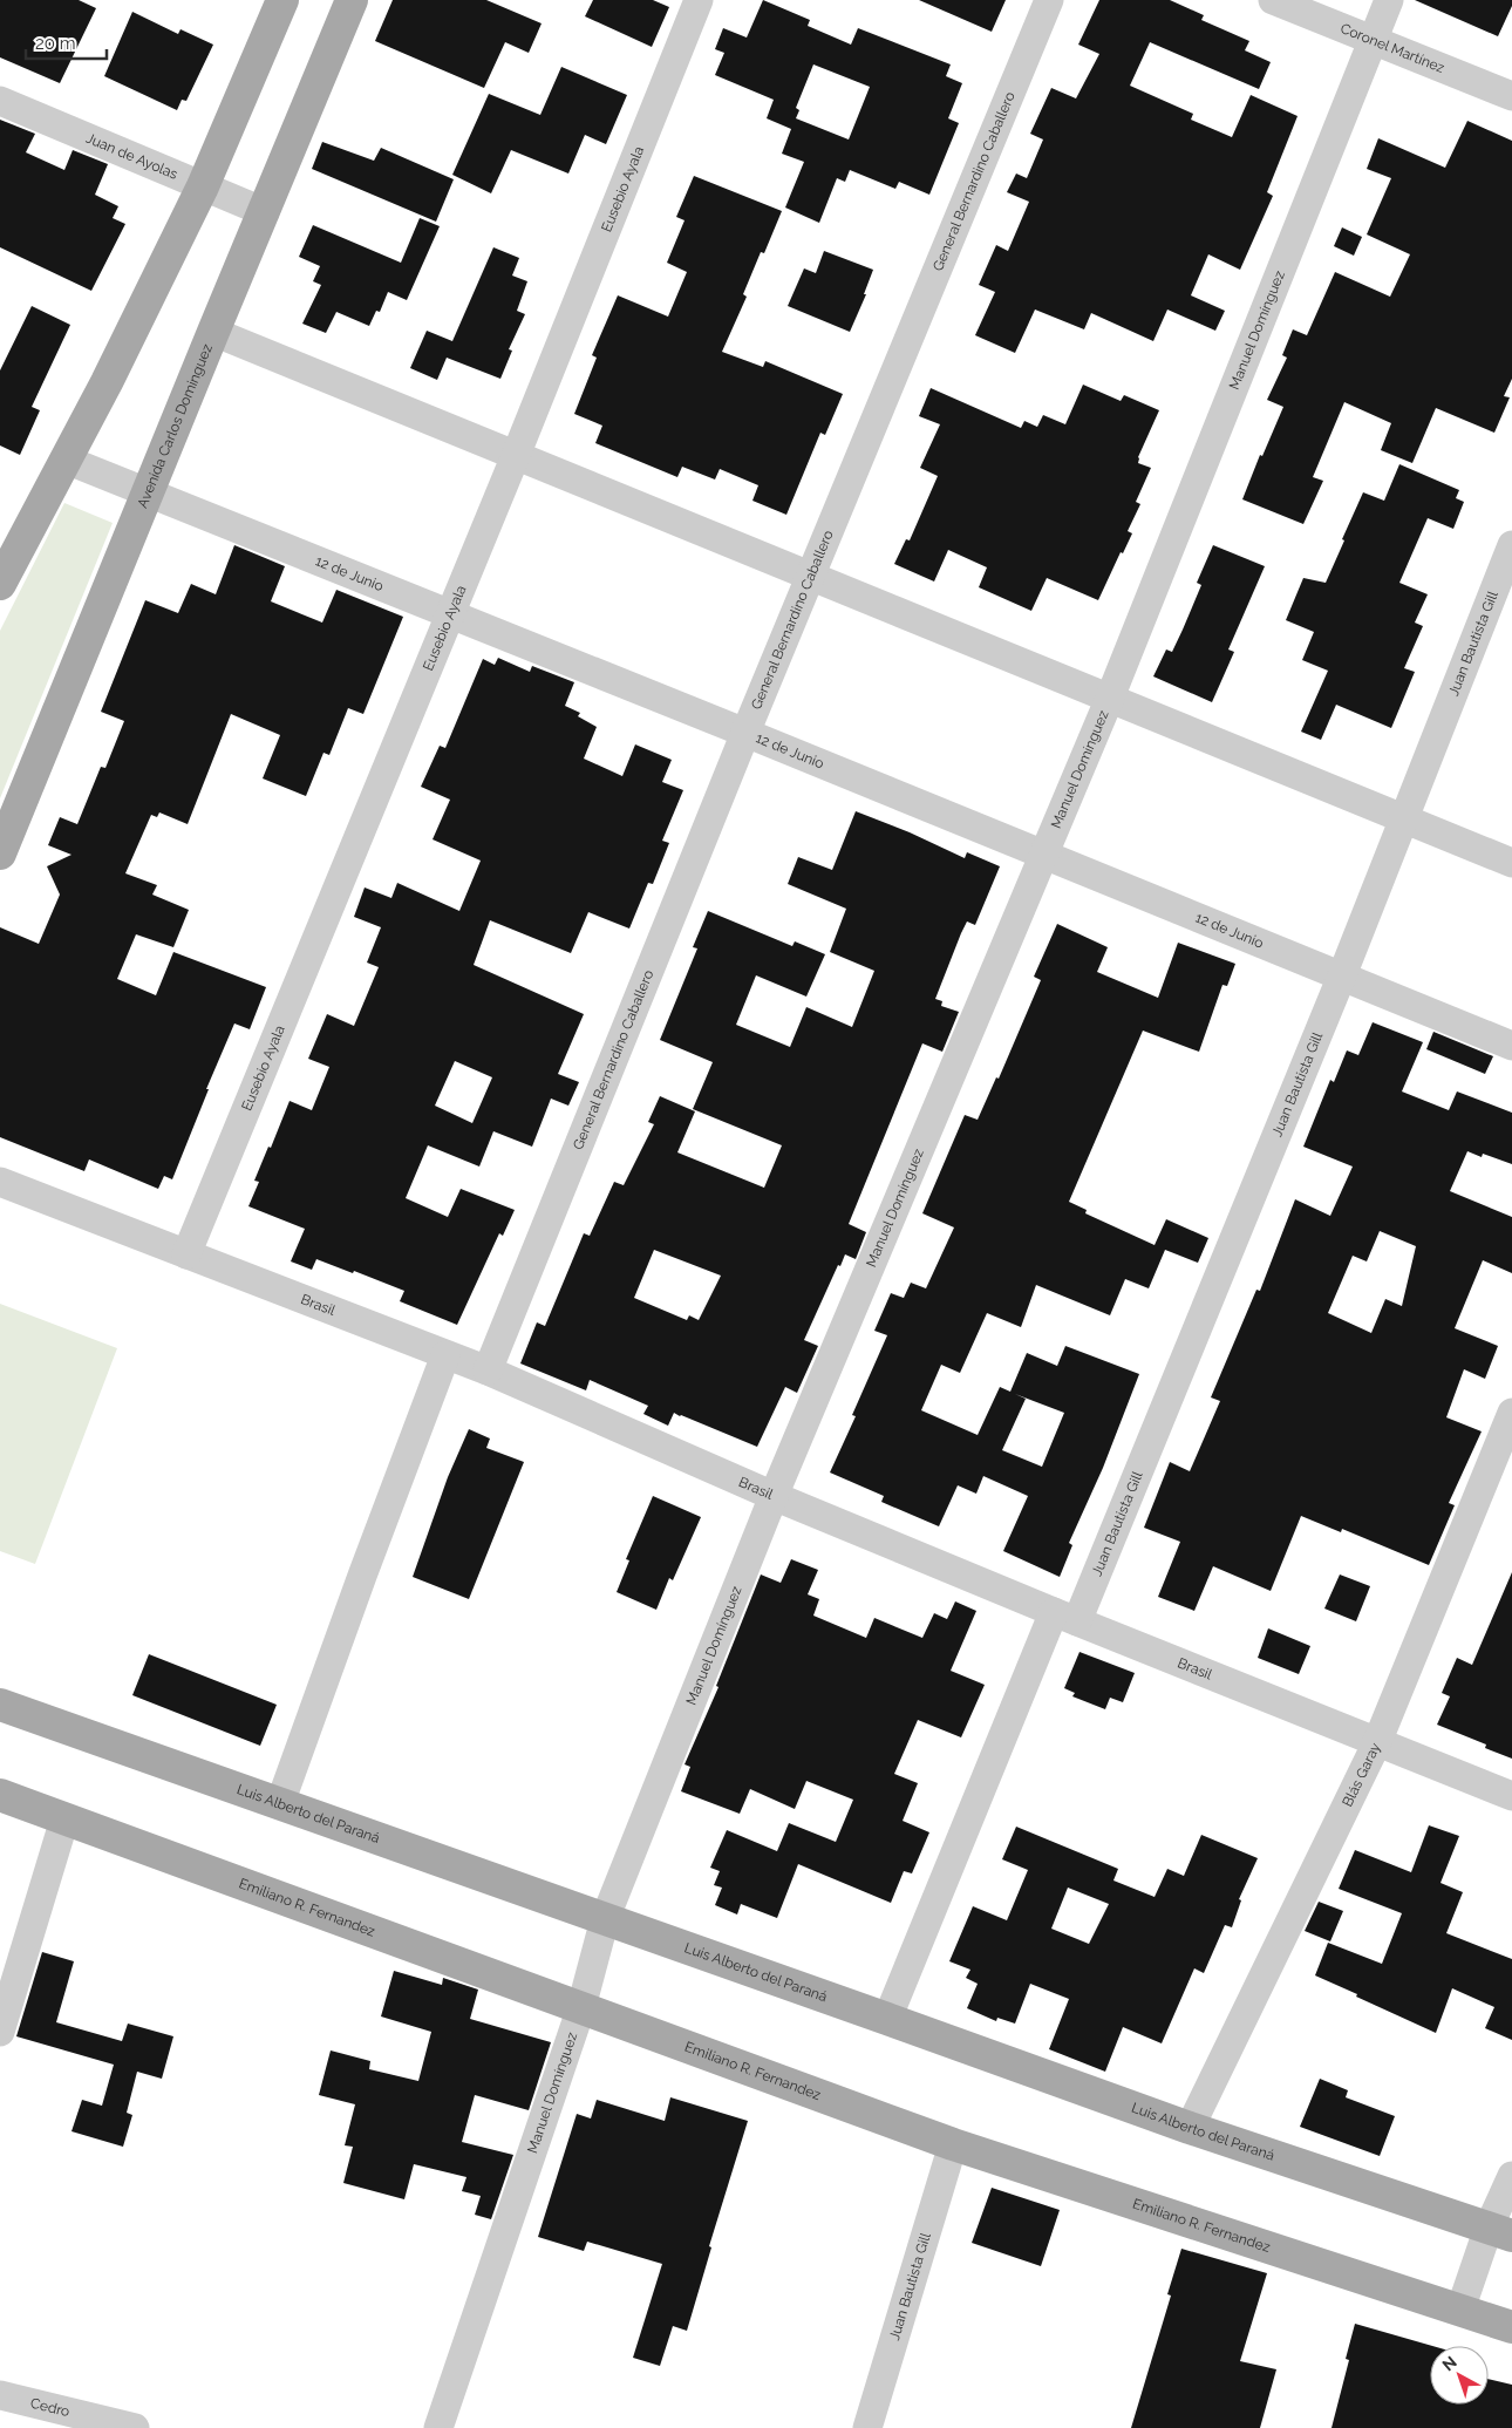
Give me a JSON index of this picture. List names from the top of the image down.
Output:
{
  "streets": {
    "main road": ["Avenida Carlos Dominguez", "Luis Alberto del Paraná", "Emiliano R. Fernandez"],
    "street": [
      "Coronel Martínez",
      "Juan de Ayolas",
      "General Bernardino Caballero",
      "Eusebio Ayala",
      "Manuel Domínguez",
      "12 de Junio",
      "Juan Bautista Gill",
      "Brasil",
      "Blás Garay",
      "Cedro"
    ]
  },
  "crossings": [
    ["Coronel Martínez", "Manuel Domínguez"],
    ["Juan de Ayolas", "Avenida Carlos Dominguez"],
    ["General Bernardino Caballero", "12 de Junio"],
    ["General Bernardino Caballero", "Brasil"],
    ["Eusebio Ayala", "12 de Junio"],
    ["Eusebio Ayala", "Brasil"],
    ["Manuel Domínguez", "12 de Junio"],
    ["Manuel Domínguez", "Brasil"],
    ["Manuel Domínguez", "Luis Alberto del Paraná"],
    ["Manuel Domínguez", "Emiliano R. Fernandez"],
    ["Avenida Carlos Dominguez", "12 de Junio"],
    ["12 de Junio", "Juan Bautista Gill"],
    ["Juan Bautista Gill", "Brasil"],
    ["Juan Bautista Gill", "Luis Alberto del Paraná"],
    ["Juan Bautista Gill", "Emiliano R. Fernandez"],
    ["Brasil", "Blás Garay"],
    ["Blás Garay", "Luis Alberto del Paraná"]
  ],
  "scale_bar": "20 m",
  "north": "top left"
}
